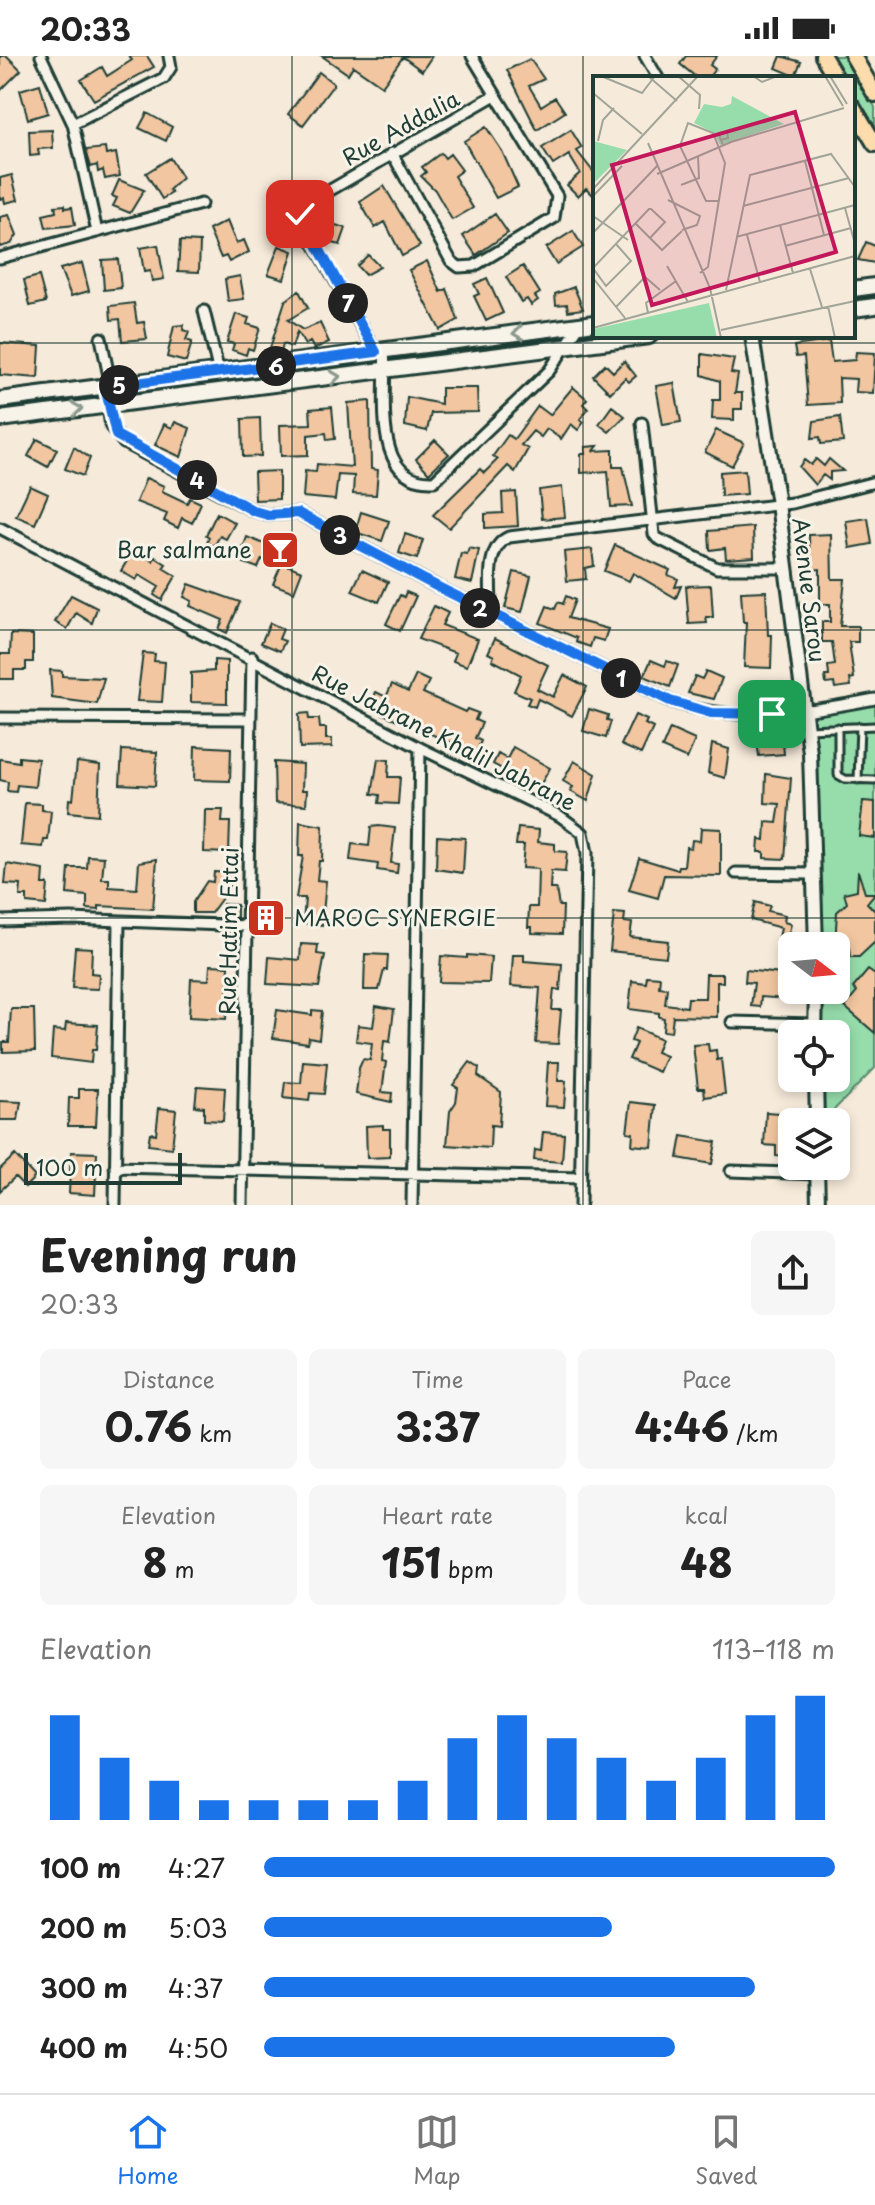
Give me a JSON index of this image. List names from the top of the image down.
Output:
{
  "streets": {
    "street": [
      "Rue Addalia",
      "Avenue Sarou",
      "Rue Jabrane Khalil Jabrane",
      "Rue Hatim Ettai"
    ]
  },
  "crossings": [
    ["Rue Jabrane Khalil Jabrane", "Rue Hatim Ettai"]
  ],
  "places": {
    "bar": ["Bar salmane"],
    "building": ["MAROC SYNERGIE"]
  },
  "scale_bar": "100 m",
  "north": "right",
  "page": {
    "status": "20:33",
    "pins": [
      "7",
      "6",
      "5",
      "4",
      "3",
      "2",
      "1"
    ],
    "scale": "100 m",
    "heading": ["Evening run", "20:33"],
    "stats": [
      ["Distance", "0.76 km"],
      ["Time", "3:37"],
      ["Pace", "4:46 /km"],
      ["Elevation", "8 m"],
      ["Heart rate", "151 bpm"],
      ["kcal", "48"]
    ],
    "chart": ["Elevation", "113–118 m"],
    "list": [
      {
        "name": "100 m",
        "note": "4:27"
      },
      {
        "name": "200 m",
        "note": "5:03"
      },
      {
        "name": "300 m",
        "note": "4:37"
      },
      {
        "name": "400 m",
        "note": "4:50"
      }
    ],
    "tabs": ["Home", "Map", "Saved"]
  }
}
